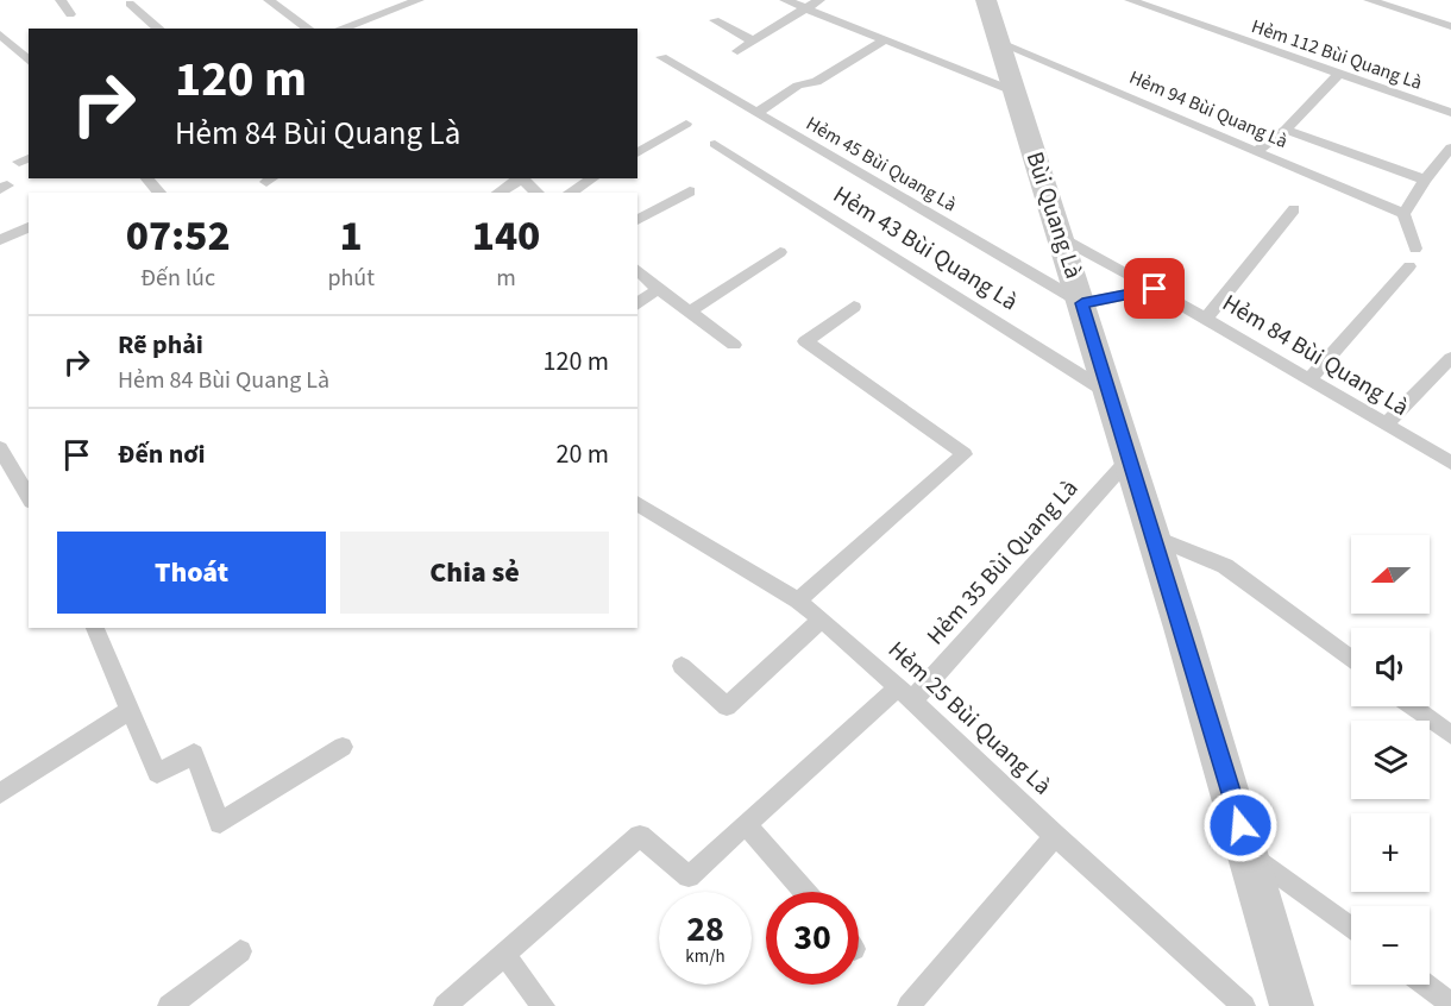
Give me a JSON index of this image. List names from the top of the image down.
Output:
{
  "streets": {
    "street": ["Bùi Quang Là"],
    "lane": [
      "Hẻm 112 Bùi Quang Là",
      "Hẻm 94 Bùi Quang Là",
      "Hẻm 45 Bùi Quang Là",
      "Hẻm 43 Bùi Quang Là",
      "Hẻm 84 Bùi Quang Là",
      "Hẻm 35 Bùi Quang Là",
      "Hẻm 25 Bùi Quang Là"
    ]
  },
  "crossings": [
    ["Hẻm 94 Bùi Quang Là", "Bùi Quang Là"],
    ["Hẻm 45 Bùi Quang Là", "Bùi Quang Là"],
    ["Bùi Quang Là", "Hẻm 43 Bùi Quang Là"],
    ["Bùi Quang Là", "Hẻm 84 Bùi Quang Là"],
    ["Bùi Quang Là", "Hẻm 35 Bùi Quang Là"],
    ["Hẻm 35 Bùi Quang Là", "Hẻm 25 Bùi Quang Là"]
  ],
  "north": "left",
  "page": {
    "turn": ["120 m", "Hẻm 84 Bùi Quang Là"],
    "eta": [
      "07:52",
      "Đến lúc",
      "1",
      "phút",
      "140",
      "m"
    ],
    "list": [
      {
        "name": "Rẽ phải",
        "note": "Hẻm 84 Bùi Quang Là",
        "value": "120 m"
      },
      {
        "name": "Đến nơi",
        "value": "20 m"
      }
    ],
    "buttons": ["Thoát", "Chia sẻ"],
    "map_buttons": ["+", "−"],
    "speed": "28 km/h",
    "limit": "30"
  }
}
